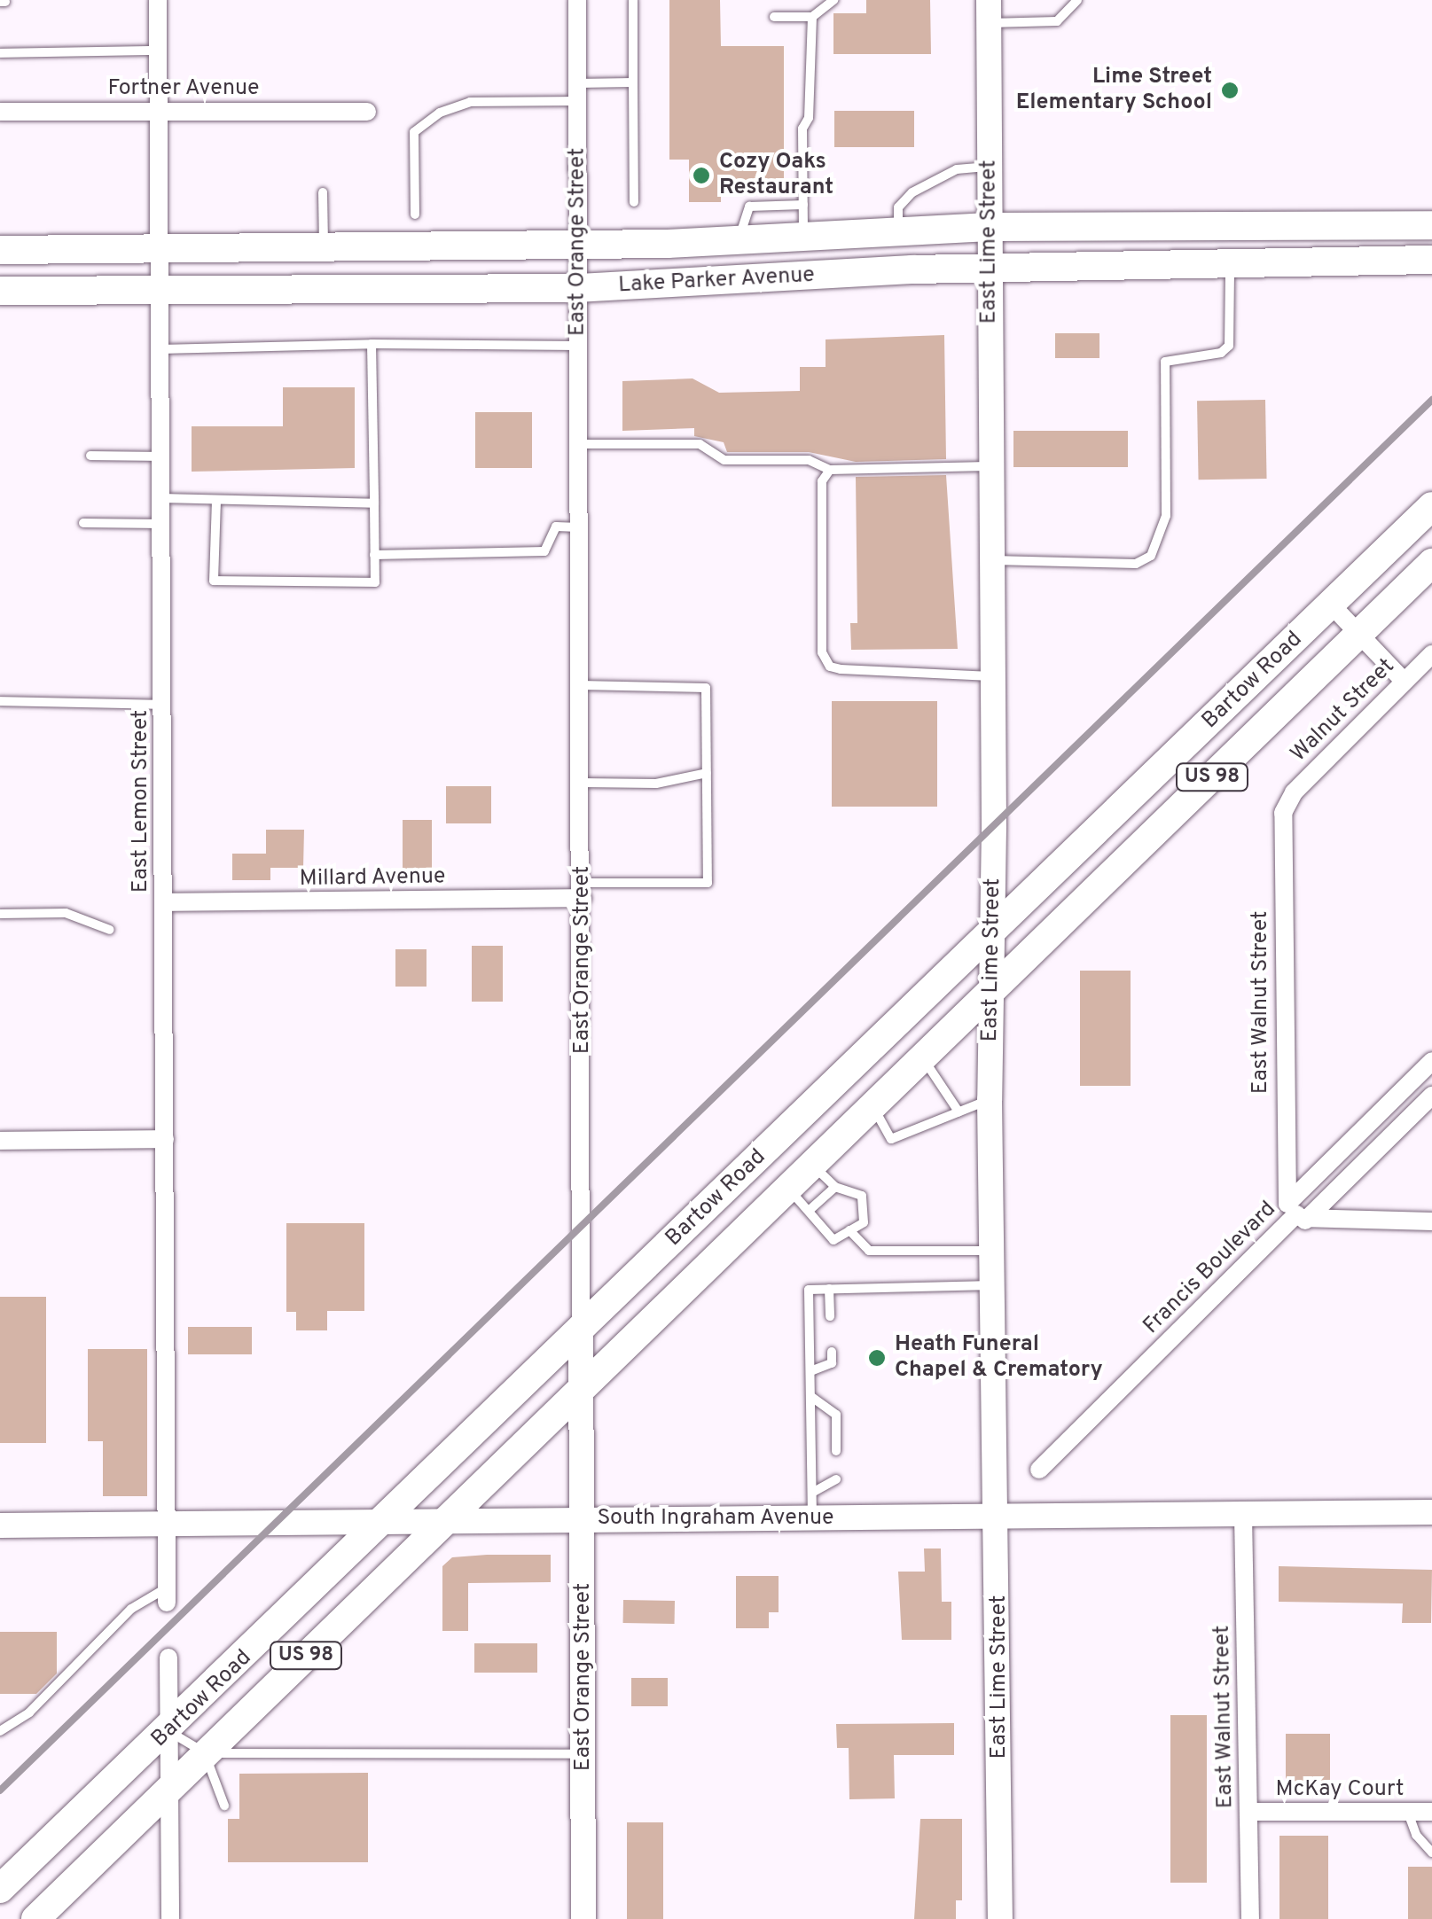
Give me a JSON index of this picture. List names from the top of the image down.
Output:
{
  "streets": {
    "main road": ["Lake Parker Avenue", "Bartow Road", "US 98"],
    "street": [
      "Fortner Avenue",
      "East Orange Street",
      "East Lime Street",
      "Walnut Street",
      "East Lemon Street",
      "Millard Avenue",
      "East Walnut Street",
      "Francis Boulevard",
      "South Ingraham Avenue",
      "McKay Court"
    ]
  },
  "crossings": [
    ["Fortner Avenue", "East Lemon Street"],
    ["East Orange Street", "Lake Parker Avenue"],
    ["East Orange Street", "Bartow Road"],
    ["East Orange Street", "Millard Avenue"],
    ["East Orange Street", "South Ingraham Avenue"],
    ["East Lime Street", "Lake Parker Avenue"],
    ["East Lime Street", "Bartow Road"],
    ["East Lime Street", "South Ingraham Avenue"],
    ["Lake Parker Avenue", "East Lemon Street"],
    ["Bartow Road", "South Ingraham Avenue"],
    ["Walnut Street", "East Walnut Street"],
    ["East Lemon Street", "Millard Avenue"],
    ["East Lemon Street", "South Ingraham Avenue"],
    ["East Walnut Street", "Francis Boulevard"],
    ["East Walnut Street", "South Ingraham Avenue"],
    ["East Walnut Street", "McKay Court"]
  ],
  "places": ["Lime Street Elementary School", "Cozy Oaks Restaurant", "Heath Funeral Chapel & Crematory"]
}
